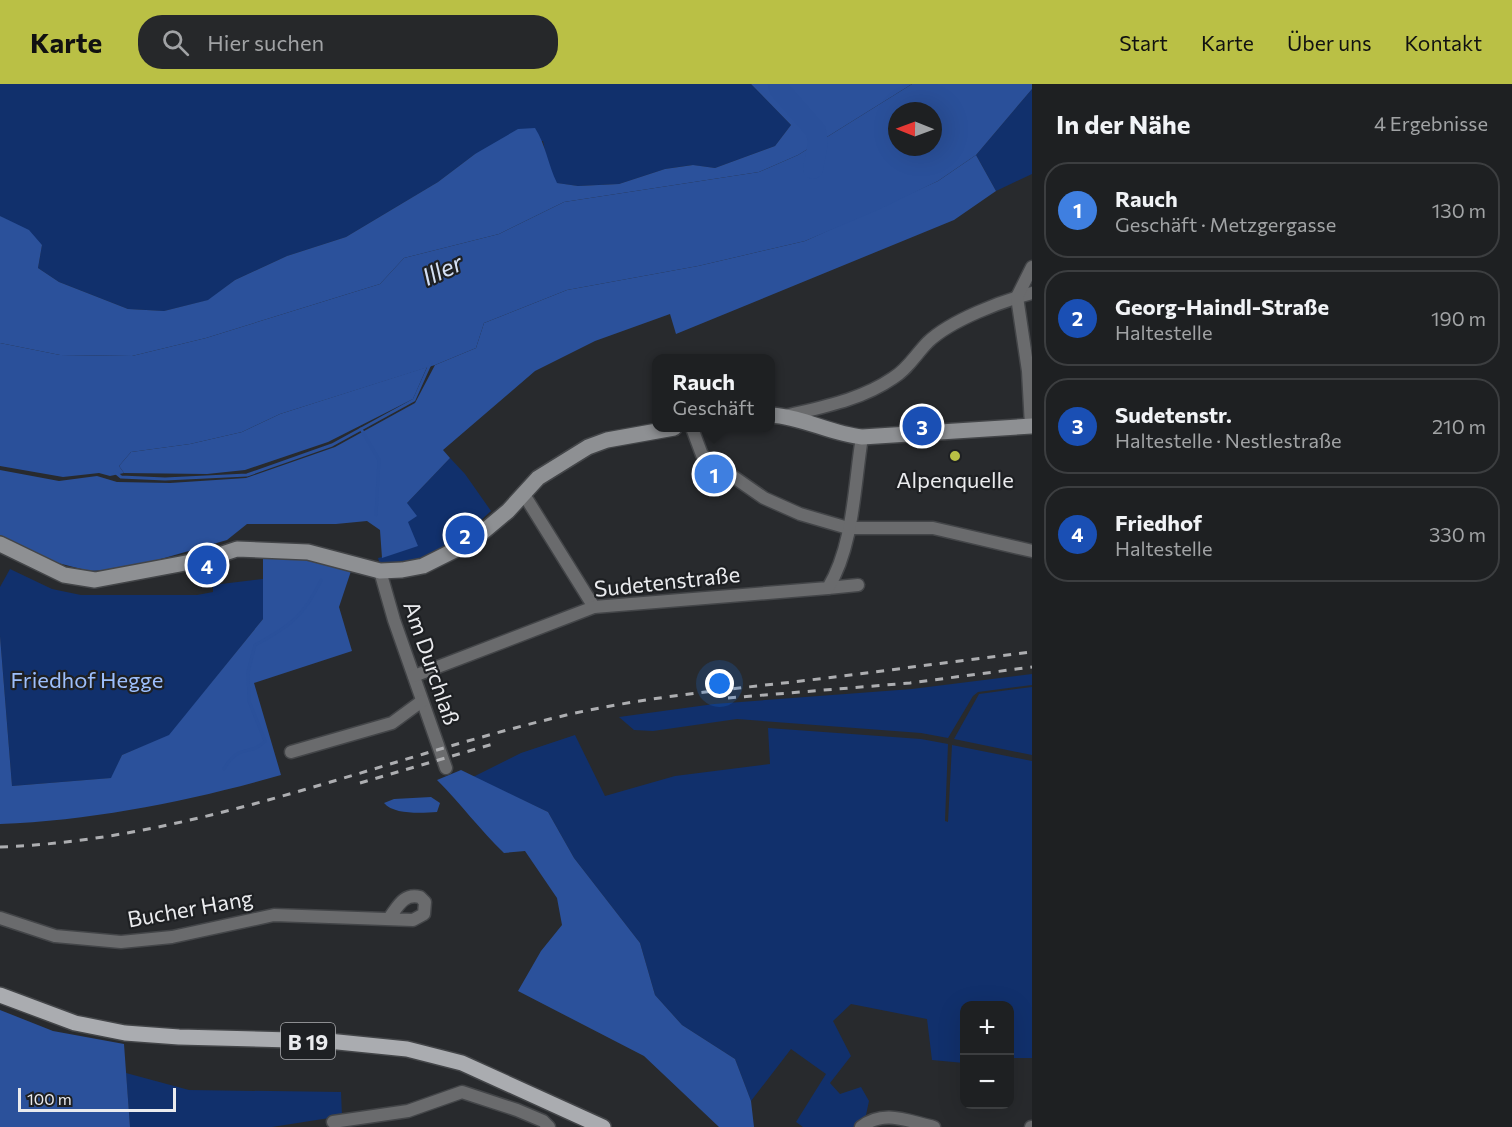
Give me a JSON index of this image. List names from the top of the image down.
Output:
{
  "streets": {
    "main road": ["B 19"],
    "street": ["Sudetenstraße", "Am Durchlaß", "Bucher Hang"]
  },
  "crossings": [
    ["Sudetenstraße", "Am Durchlaß"]
  ],
  "water": ["Iller"],
  "parks": ["Friedhof Hegge"],
  "places": ["Alpenquelle"],
  "scale_bar": "100 m",
  "north": "left",
  "page": {
    "header": "Karte",
    "search": "Hier suchen",
    "nav": [
      "Start",
      "Karte",
      "Über uns",
      "Kontakt"
    ],
    "heading": ["In der Nähe", "4 Ergebnisse"],
    "list": [
      {
        "mark": "1",
        "name": "Rauch",
        "note": "Geschäft · Metzgergasse",
        "value": "130 m"
      },
      {
        "mark": "2",
        "name": "Georg-Haindl-Straße",
        "note": "Haltestelle",
        "value": "190 m"
      },
      {
        "mark": "3",
        "name": "Sudetenstr.",
        "note": "Haltestelle · Nestlestraße",
        "value": "210 m"
      },
      {
        "mark": "4",
        "name": "Friedhof",
        "note": "Haltestelle",
        "value": "330 m"
      }
    ],
    "popup": ["Rauch", "Geschäft"],
    "pins": [
      "3",
      "1",
      "2",
      "4"
    ],
    "map_buttons": ["+", "−"],
    "scale": "100 m"
  }
}
